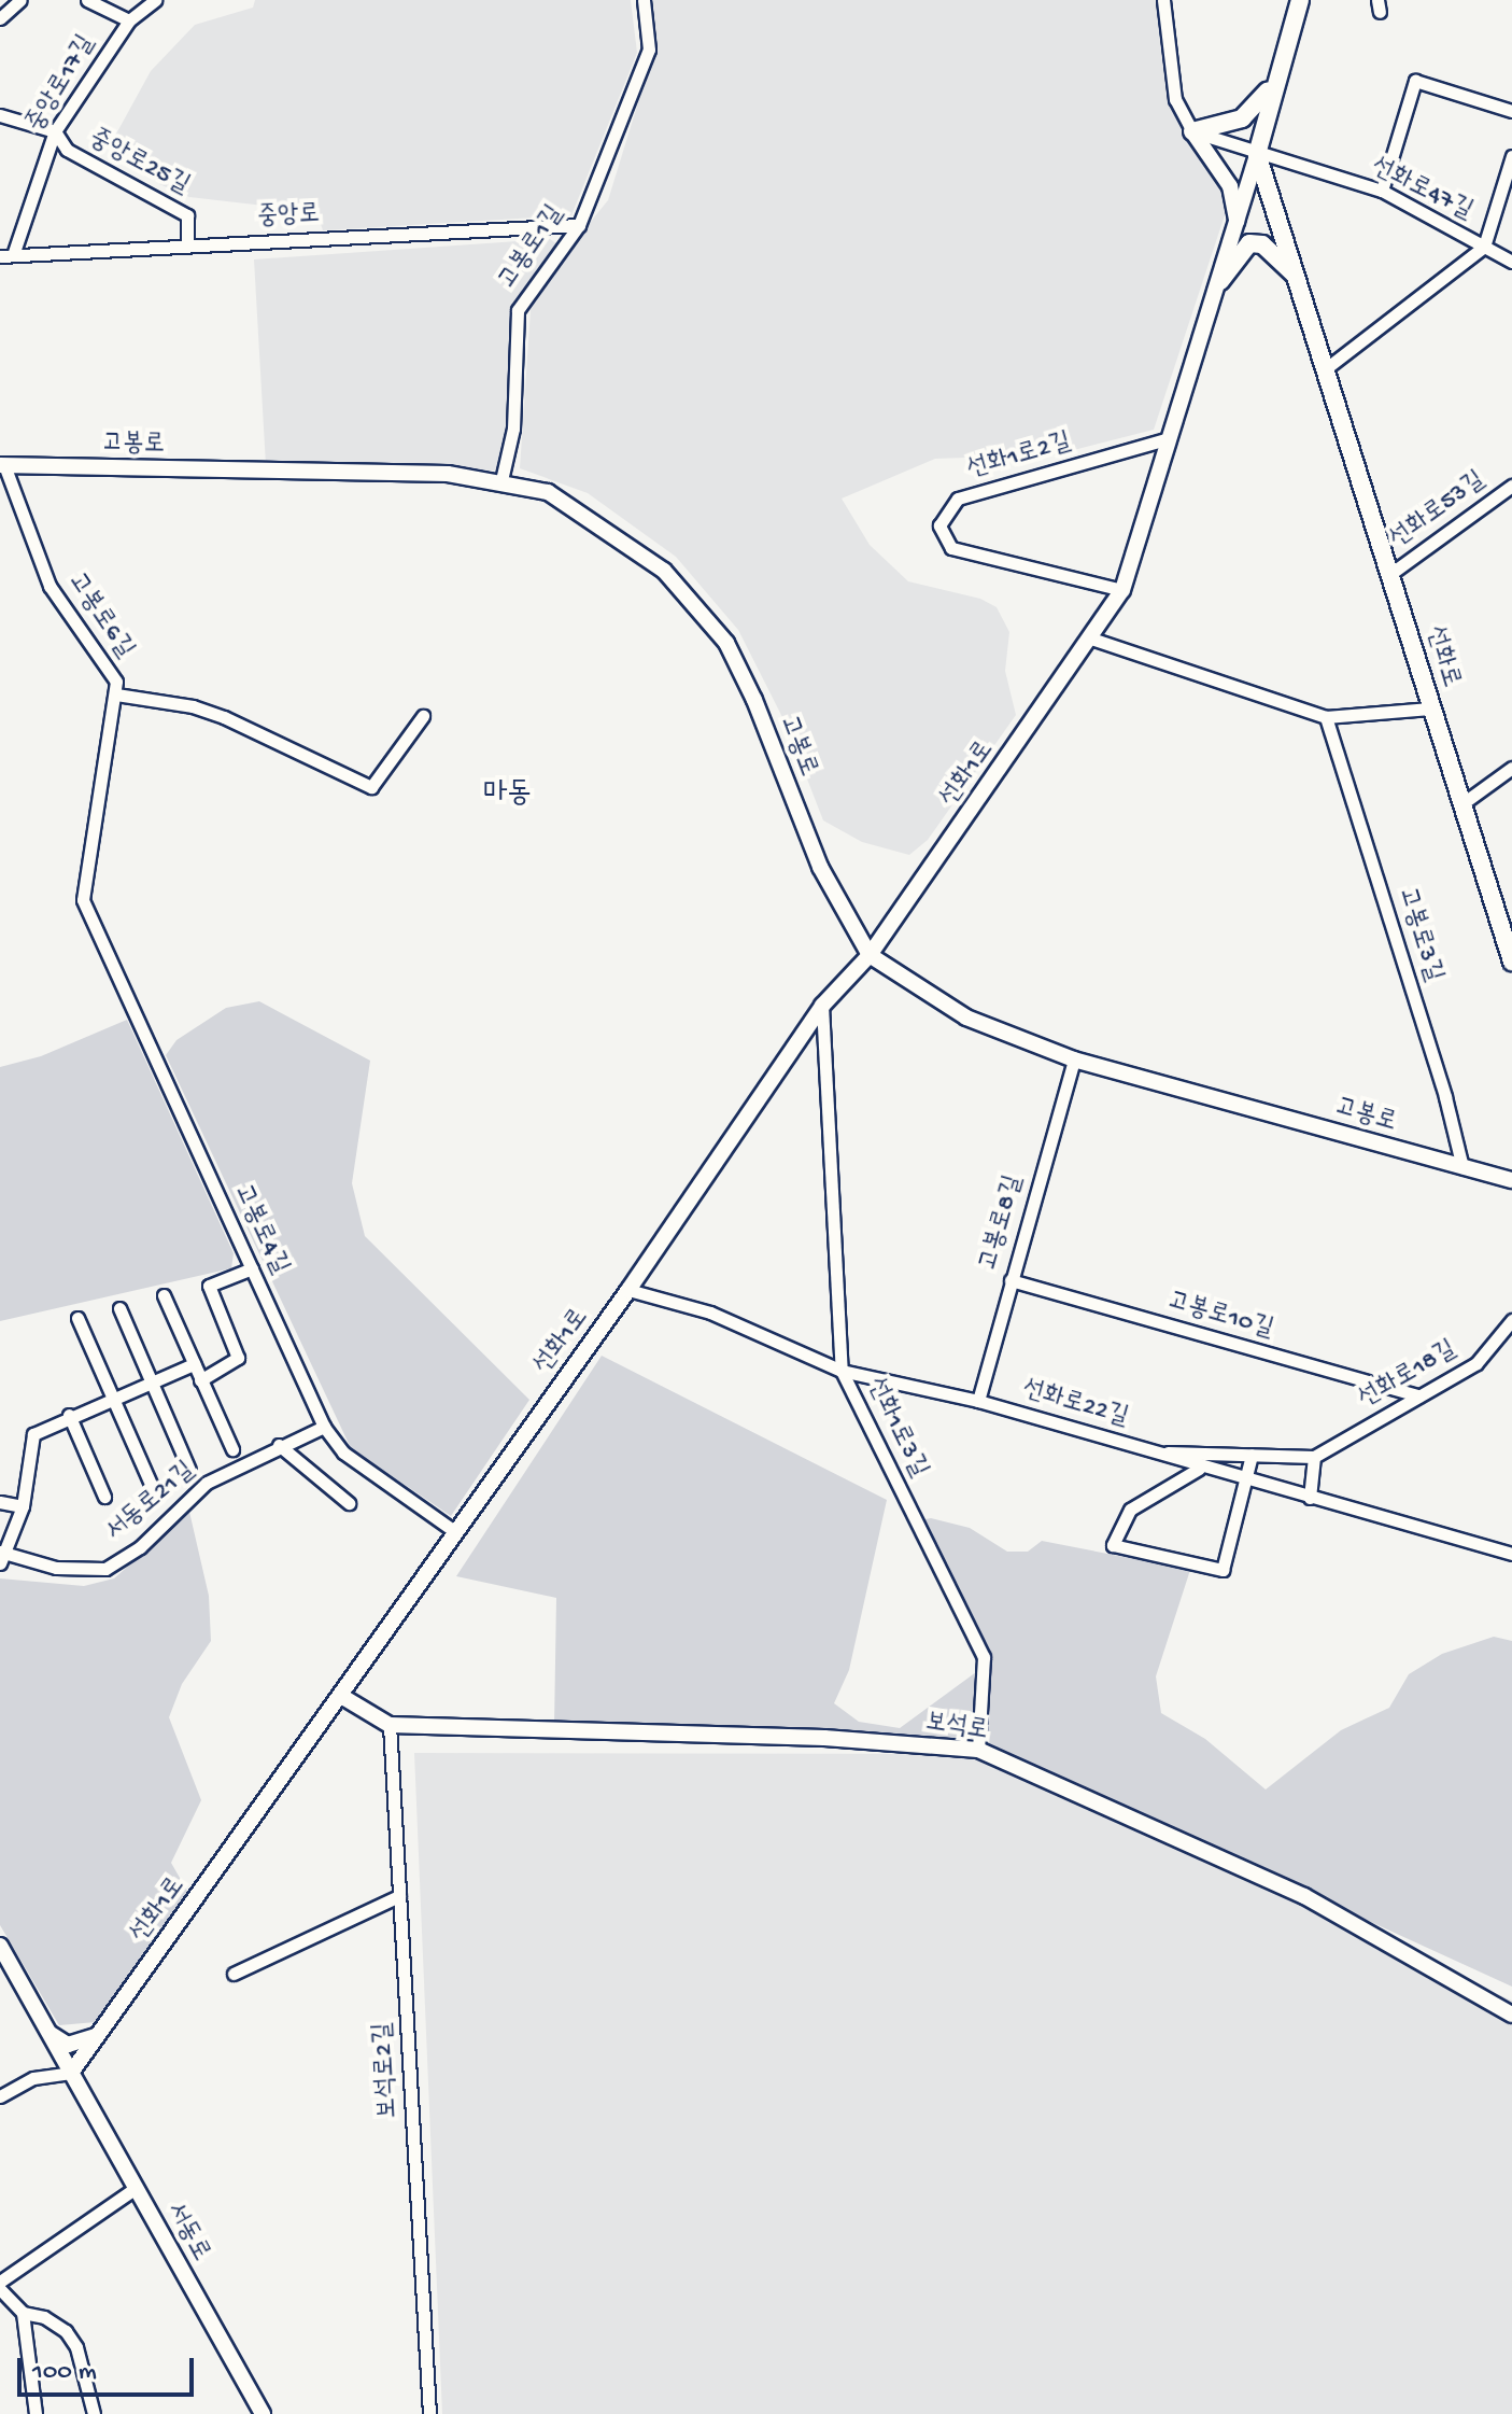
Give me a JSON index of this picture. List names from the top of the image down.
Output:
{
  "streets": {
    "main road": ["선화로"],
    "street": [
      "중앙로17길",
      "중앙로25길",
      "선화로47길",
      "중앙로",
      "고봉로1길",
      "고봉로",
      "선화1로2길",
      "선화로53길",
      "고봉로6길",
      "선화1로",
      "고봉로3길",
      "고봉로8길",
      "고봉로4길",
      "고봉로10길",
      "선화로18길",
      "선화로22길",
      "선화1로3길",
      "서동로21길",
      "보석로",
      "보석로2길",
      "서동로"
    ]
  },
  "crossings": [
    ["중앙로17길", "중앙로25길"],
    ["중앙로17길", "중앙로"],
    ["중앙로25길", "중앙로"],
    ["선화로47길", "선화로"],
    ["선화로47길", "선화1로"],
    ["중앙로", "고봉로1길"],
    ["고봉로1길", "고봉로"],
    ["고봉로", "고봉로6길"],
    ["고봉로", "선화1로"],
    ["고봉로", "고봉로3길"],
    ["고봉로", "고봉로8길"],
    ["선화1로2길", "선화1로"],
    ["선화로53길", "선화로"],
    ["고봉로6길", "고봉로4길"],
    ["선화로", "선화1로"],
    ["선화1로", "고봉로4길"],
    ["선화1로", "선화로22길"],
    ["선화1로", "선화1로3길"],
    ["선화1로", "보석로"],
    ["선화1로", "서동로"],
    ["고봉로8길", "고봉로10길"],
    ["고봉로8길", "선화로22길"],
    ["고봉로4길", "서동로21길"],
    ["고봉로10길", "선화로18길"],
    ["선화로22길", "선화1로3길"],
    ["선화1로3길", "보석로"],
    ["보석로", "보석로2길"]
  ],
  "districts": ["마동"],
  "scale_bar": "100 m"
}
